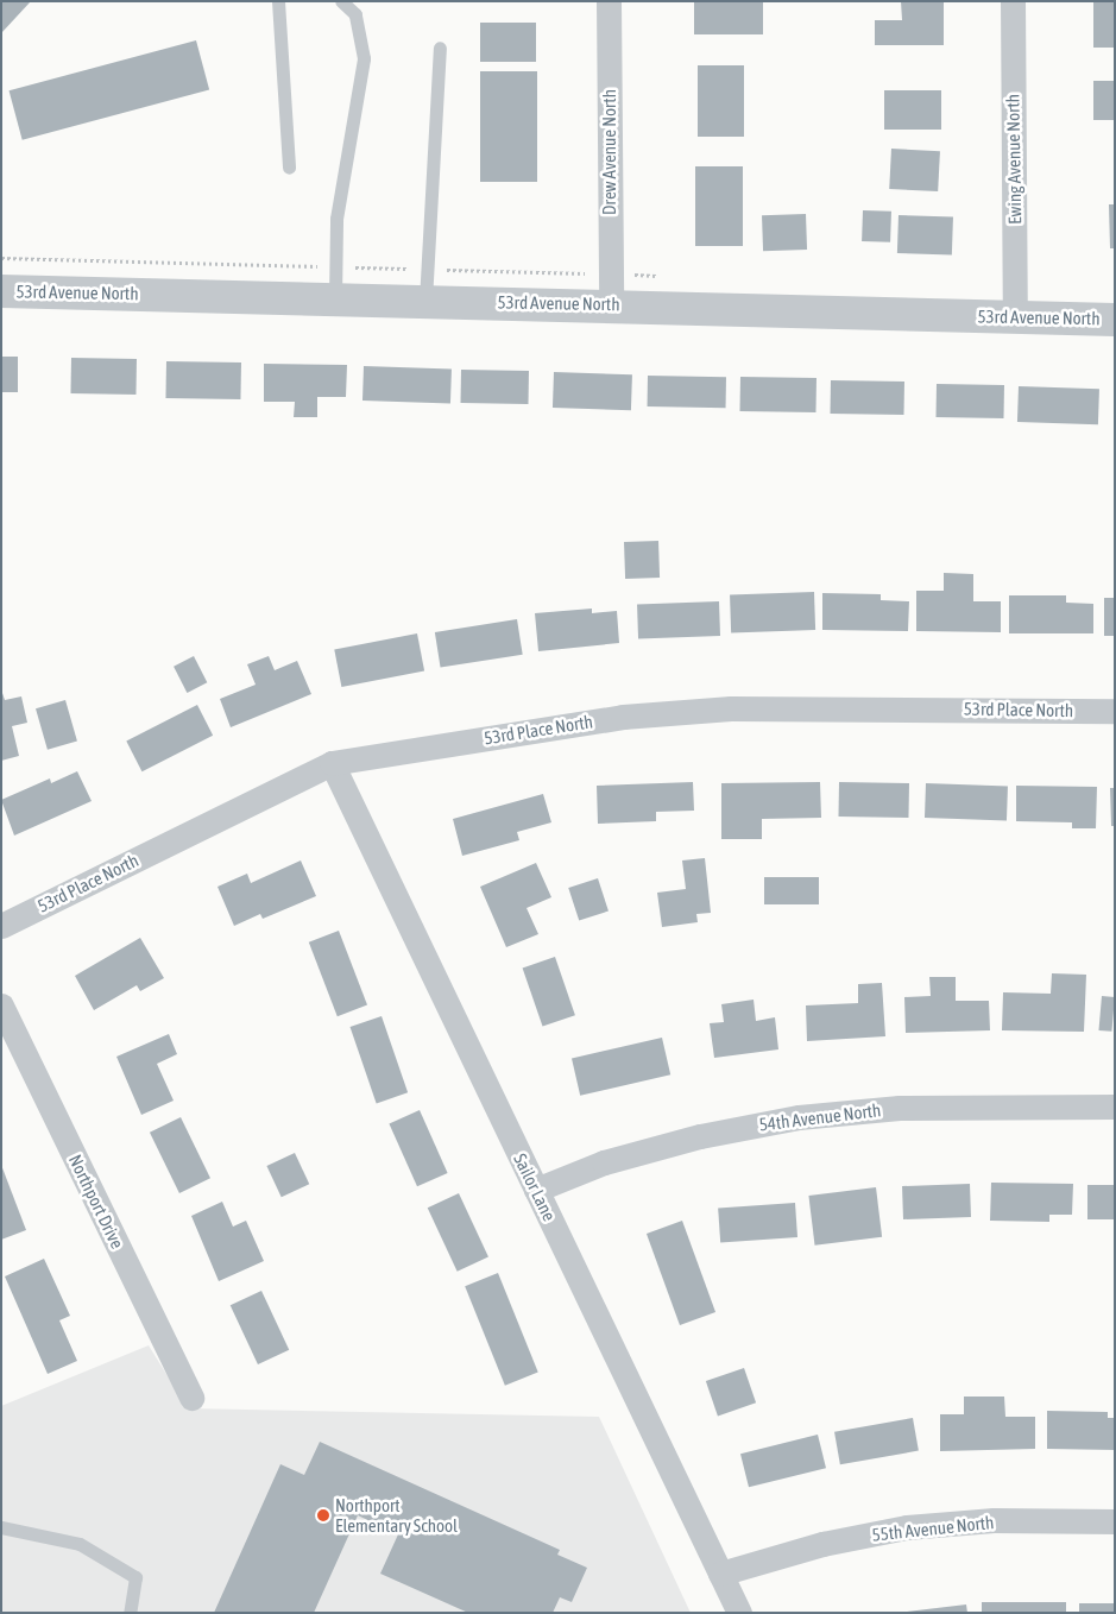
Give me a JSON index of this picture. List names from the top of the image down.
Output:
{
  "streets": {
    "street": [
      "Drew Avenue North",
      "Ewing Avenue North",
      "53rd Avenue North",
      "53rd Place North",
      "54th Avenue North",
      "Sailor Lane",
      "Northport Drive",
      "55th Avenue North"
    ]
  },
  "crossings": [
    ["Drew Avenue North", "53rd Avenue North"],
    ["Ewing Avenue North", "53rd Avenue North"],
    ["53rd Place North", "Sailor Lane"],
    ["54th Avenue North", "Sailor Lane"],
    ["Sailor Lane", "55th Avenue North"]
  ],
  "places": ["Northport Elementary School"]
}
